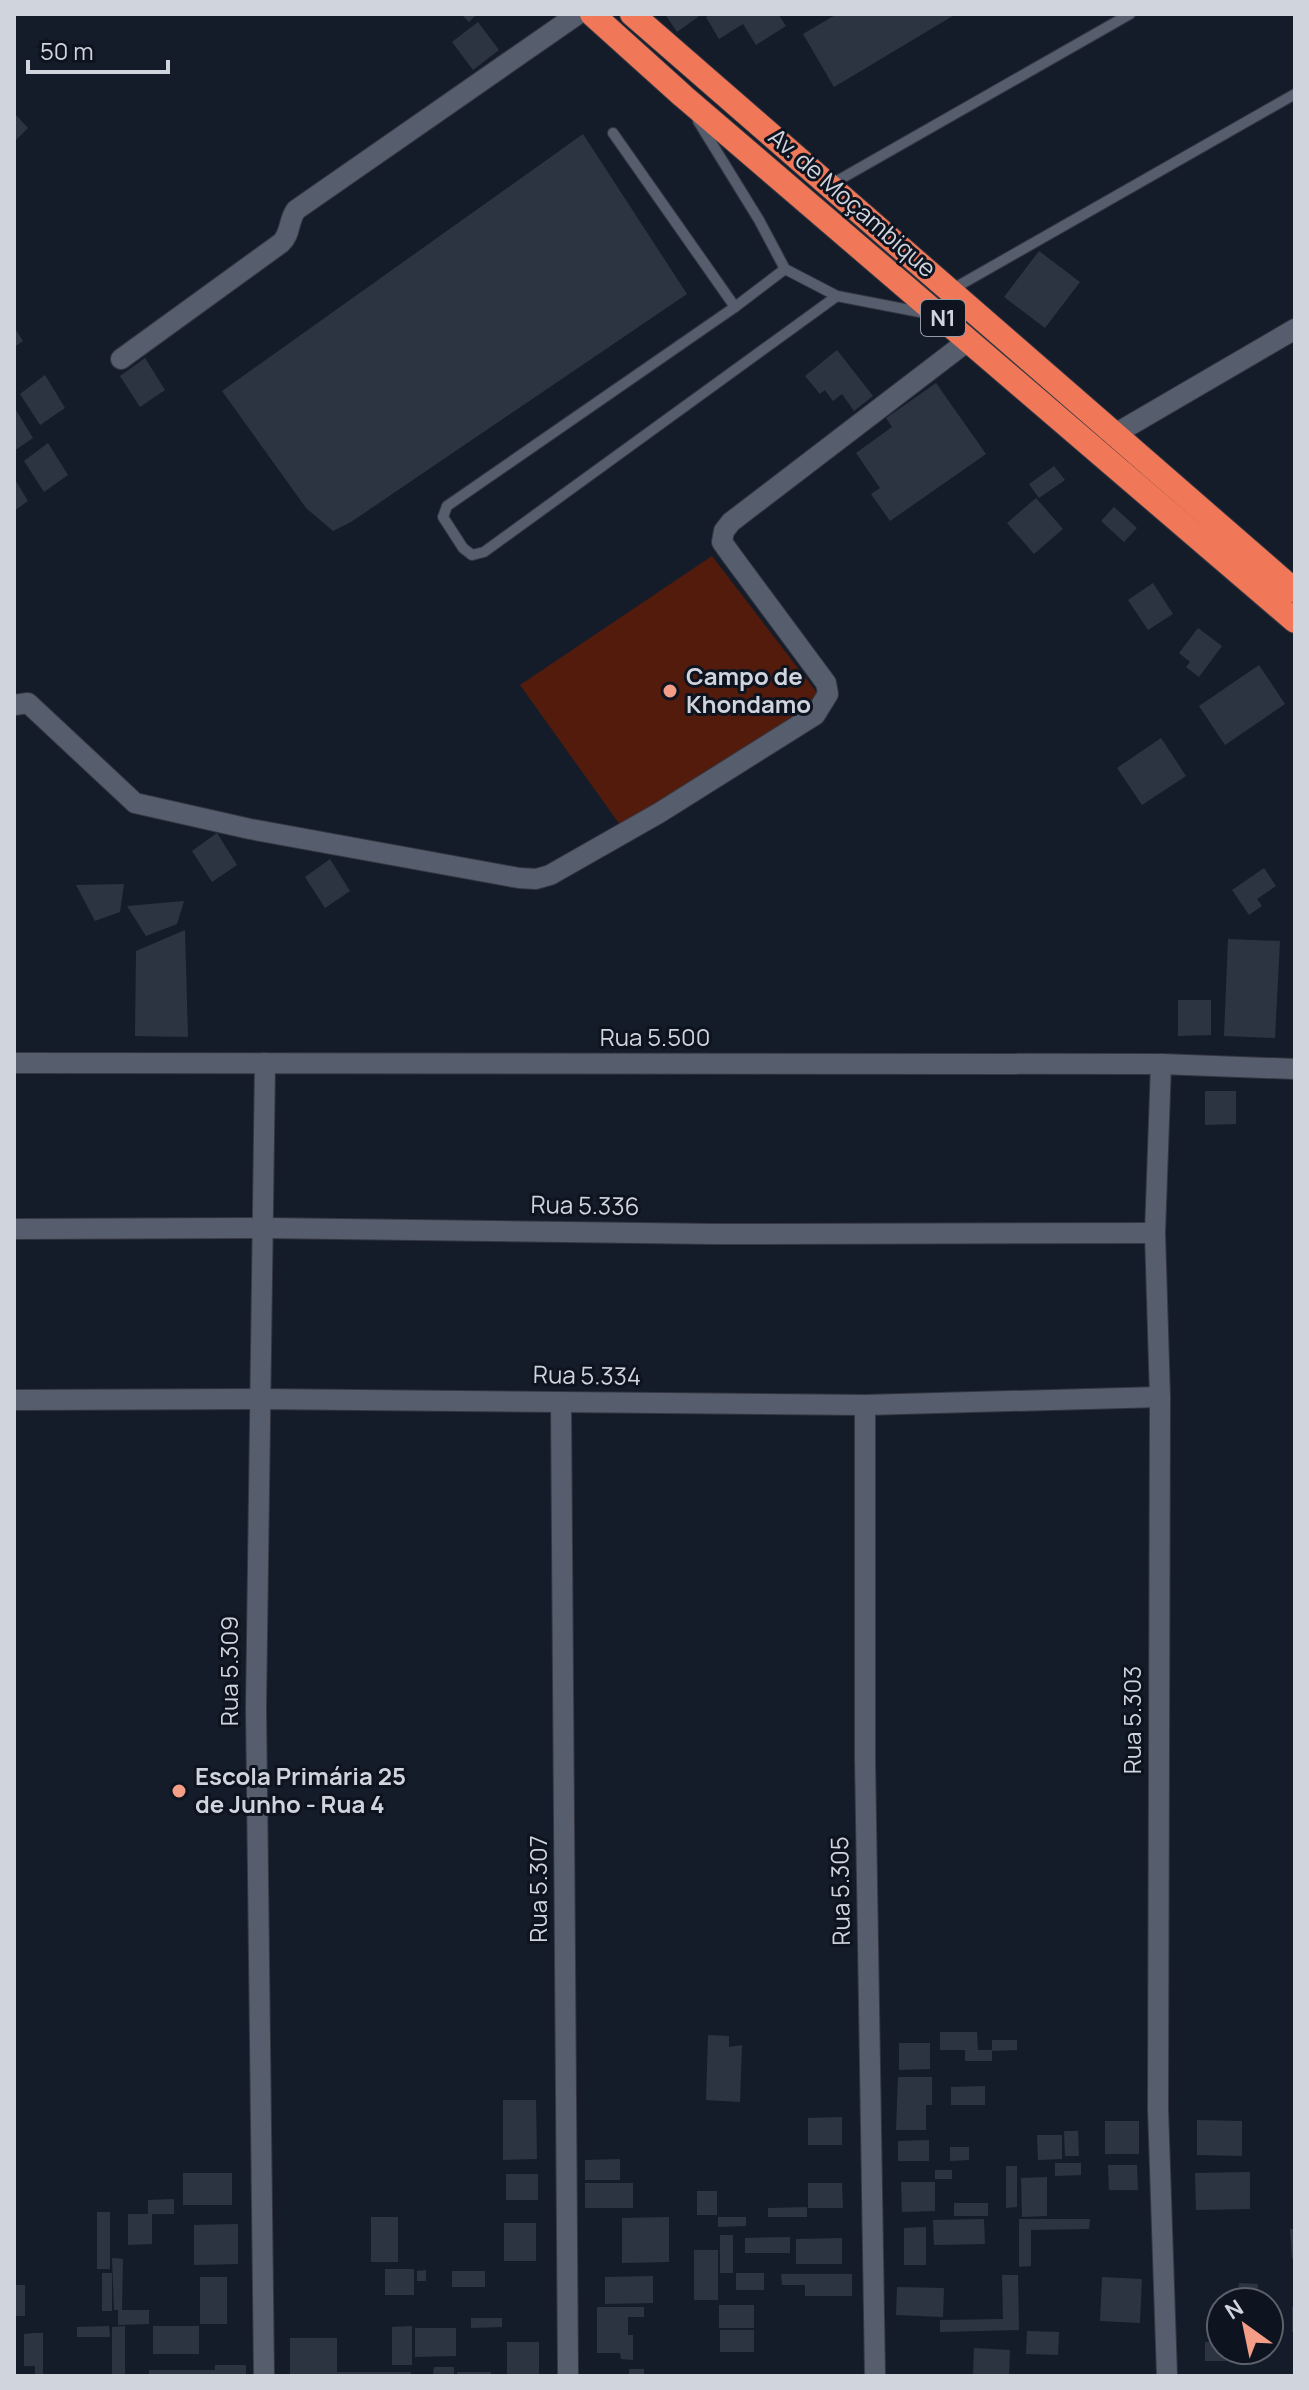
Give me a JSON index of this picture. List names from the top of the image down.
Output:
{
  "streets": {
    "highway": ["Av. de Moçambique", "N1"],
    "street": [
      "Rua 5.500",
      "Rua 5.336",
      "Rua 5.334",
      "Rua 5.309",
      "Rua 5.303",
      "Rua 5.307",
      "Rua 5.305"
    ]
  },
  "crossings": [
    ["Rua 5.500", "Rua 5.309"],
    ["Rua 5.500", "Rua 5.303"],
    ["Rua 5.336", "Rua 5.309"],
    ["Rua 5.336", "Rua 5.303"],
    ["Rua 5.334", "Rua 5.309"],
    ["Rua 5.334", "Rua 5.303"],
    ["Rua 5.334", "Rua 5.307"],
    ["Rua 5.334", "Rua 5.305"]
  ],
  "places": ["Campo de Khondamo", "Escola Primária 25 de Junho - Rua 4"],
  "scale_bar": "50 m",
  "north": "top left"
}
